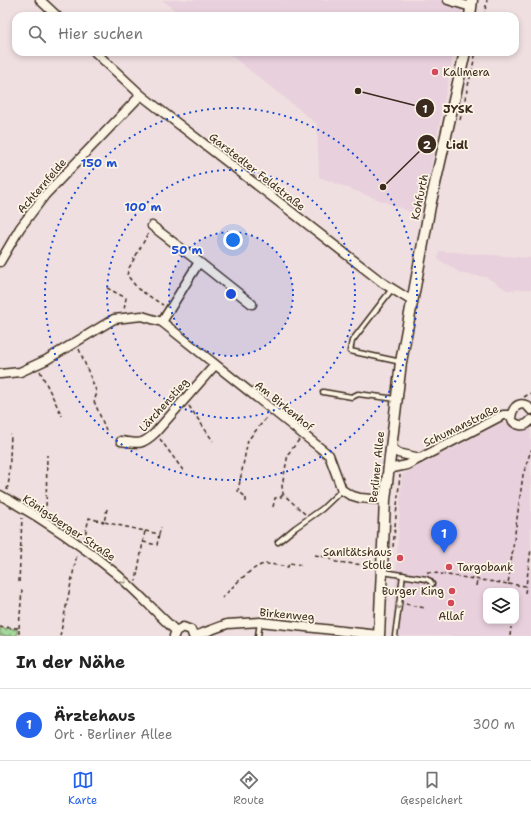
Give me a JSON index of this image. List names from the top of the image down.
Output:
{
  "streets": {
    "street": [
      "Garstedter Feldstraße",
      "Achternfelde",
      "Kohfurth",
      "Lärchenstieg",
      "Am Birkenhof",
      "Schumanstraße",
      "Berliner Allee",
      "Königsberger Straße",
      "Birkenweg"
    ]
  },
  "crossings": [
    ["Garstedter Feldstraße", "Achternfelde"],
    ["Garstedter Feldstraße", "Kohfurth"],
    ["Garstedter Feldstraße", "Berliner Allee"],
    ["Kohfurth", "Berliner Allee"],
    ["Lärchenstieg", "Am Birkenhof"],
    ["Schumanstraße", "Berliner Allee"],
    ["Berliner Allee", "Birkenweg"],
    ["Königsberger Straße", "Birkenweg"]
  ],
  "places": [
    "Kalimera",
    "JYSK",
    "Lidl",
    "Sanitätshaus Stolle",
    "Targobank",
    "Burger King",
    "Allaf"
  ],
  "page": {
    "search": "Hier suchen",
    "pins": "1",
    "heading": "In der Nähe",
    "list": [
      {
        "mark": "1",
        "name": "Ärztehaus",
        "note": "Ort · Berliner Allee",
        "value": "300 m"
      }
    ],
    "nav": ["Karte", "Route", "Gespeichert"]
  },
  "rings": ["150 m", "100 m", "50 m"]
}
